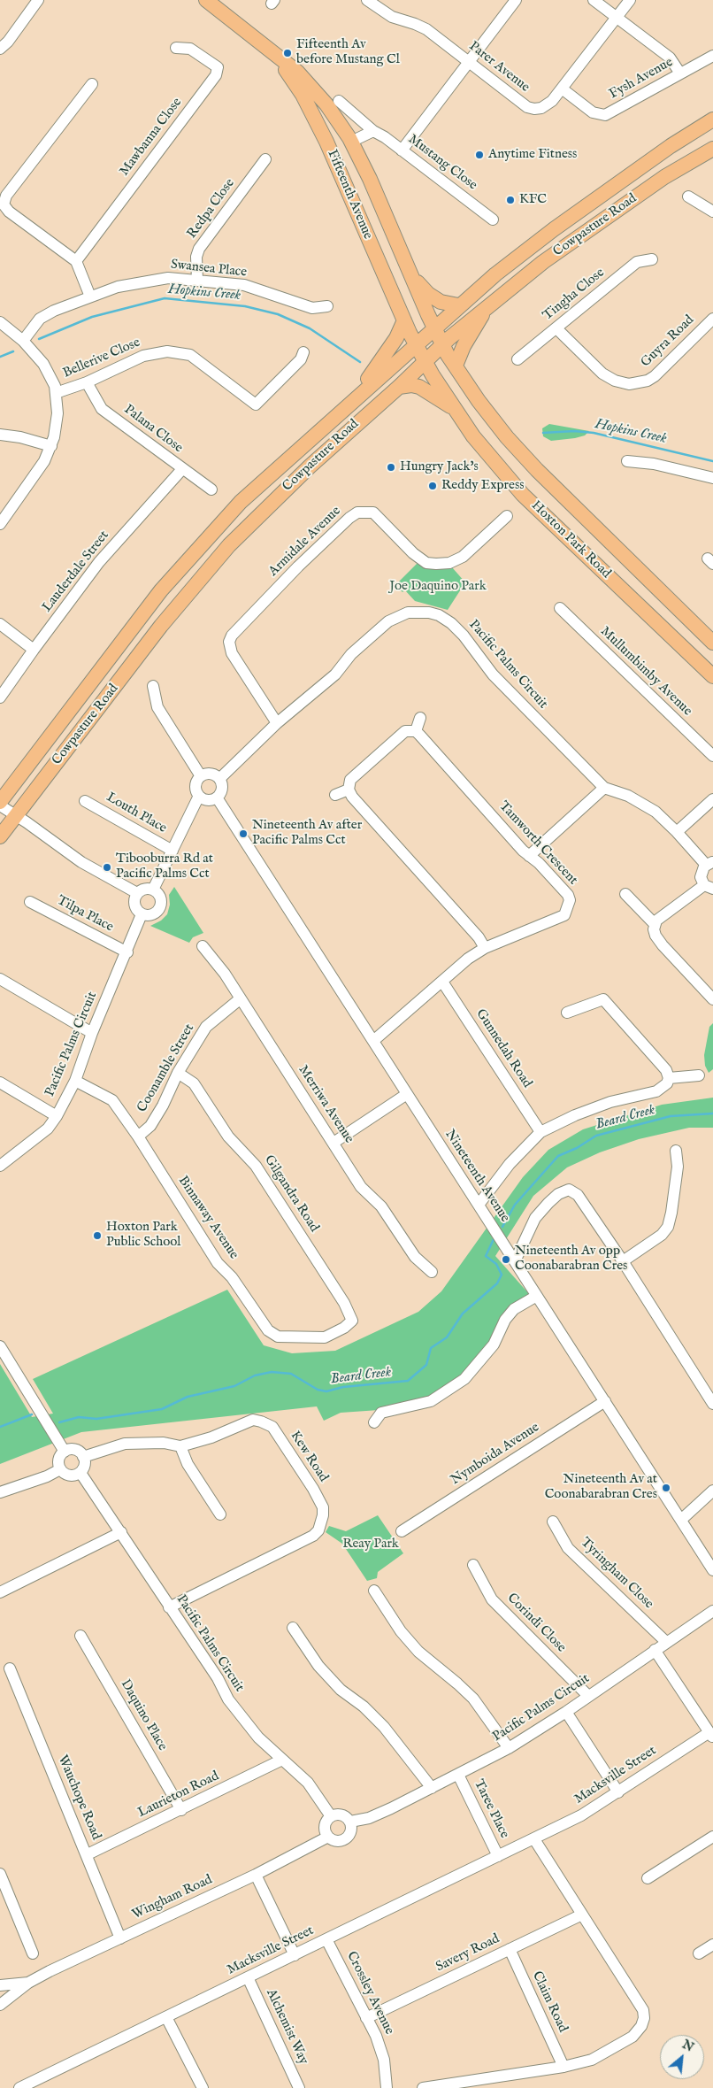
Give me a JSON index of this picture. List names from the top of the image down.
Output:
{
  "streets": {
    "main road": ["Fifteenth Avenue", "Cowpasture Road", "Hoxton Park Road"],
    "street": [
      "Parer Avenue",
      "Fysh Avenue",
      "Mawbanna Close",
      "Mustang Close",
      "Redpa Close",
      "Swansea Place",
      "Tingha Close",
      "Guyra Road",
      "Bellerive Close",
      "Palana Close",
      "Armidale Avenue",
      "Lauderdale Street",
      "Pacific Palms Circuit",
      "Mullumbimby Avenue",
      "Louth Place",
      "Tamworth Crescent",
      "Tilpa Place",
      "Gunnedah Road",
      "Coonamble Street",
      "Merriwa Avenue",
      "Nineteenth Avenue",
      "Gilgandra Road",
      "Binnaway Avenue",
      "Nymboida Avenue",
      "Kew Road",
      "Tyringham Close",
      "Corindi Close",
      "Daquino Place",
      "Macksville Street",
      "Laurieton Road",
      "Wauchope Road",
      "Taree Place",
      "Wingham Road",
      "Savery Road",
      "Crossley Avenue",
      "Claim Road",
      "Alchemist Way"
    ]
  },
  "crossings": [
    ["Parer Avenue", "Fysh Avenue"],
    ["Fifteenth Avenue", "Cowpasture Road"],
    ["Fifteenth Avenue", "Hoxton Park Road"],
    ["Redpa Close", "Swansea Place"],
    ["Cowpasture Road", "Hoxton Park Road"],
    ["Tingha Close", "Guyra Road"],
    ["Bellerive Close", "Palana Close"],
    ["Palana Close", "Lauderdale Street"],
    ["Armidale Avenue", "Pacific Palms Circuit"],
    ["Pacific Palms Circuit", "Tilpa Place"],
    ["Pacific Palms Circuit", "Nineteenth Avenue"],
    ["Pacific Palms Circuit", "Binnaway Avenue"],
    ["Pacific Palms Circuit", "Kew Road"],
    ["Pacific Palms Circuit", "Tyringham Close"],
    ["Pacific Palms Circuit", "Corindi Close"],
    ["Pacific Palms Circuit", "Laurieton Road"],
    ["Pacific Palms Circuit", "Taree Place"],
    ["Pacific Palms Circuit", "Wingham Road"],
    ["Tamworth Crescent", "Gunnedah Road"],
    ["Tamworth Crescent", "Nineteenth Avenue"],
    ["Coonamble Street", "Merriwa Avenue"],
    ["Coonamble Street", "Gilgandra Road"],
    ["Coonamble Street", "Binnaway Avenue"],
    ["Nineteenth Avenue", "Nymboida Avenue"],
    ["Gilgandra Road", "Binnaway Avenue"],
    ["Daquino Place", "Laurieton Road"],
    ["Macksville Street", "Taree Place"],
    ["Macksville Street", "Crossley Avenue"],
    ["Macksville Street", "Alchemist Way"],
    ["Laurieton Road", "Wauchope Road"],
    ["Wauchope Road", "Wingham Road"],
    ["Savery Road", "Crossley Avenue"],
    ["Savery Road", "Claim Road"]
  ],
  "water": ["Hopkins Creek", "Beard Creek"],
  "parks": ["Joe Daquino Park", "Reay Park"],
  "places": [
    "Fifteenth Av before Mustang Cl",
    "Anytime Fitness",
    "KFC",
    "Hungry Jack's",
    "Reddy Express",
    "Nineteenth Av after Pacific Palms Cct",
    "Tibooburra Rd at Pacific Palms Cct",
    "Hoxton Park Public School",
    "Nineteenth Av opp Coonabarabran Cres",
    "Nineteenth Av at Coonabarabran Cres"
  ],
  "north": "top right"
}
